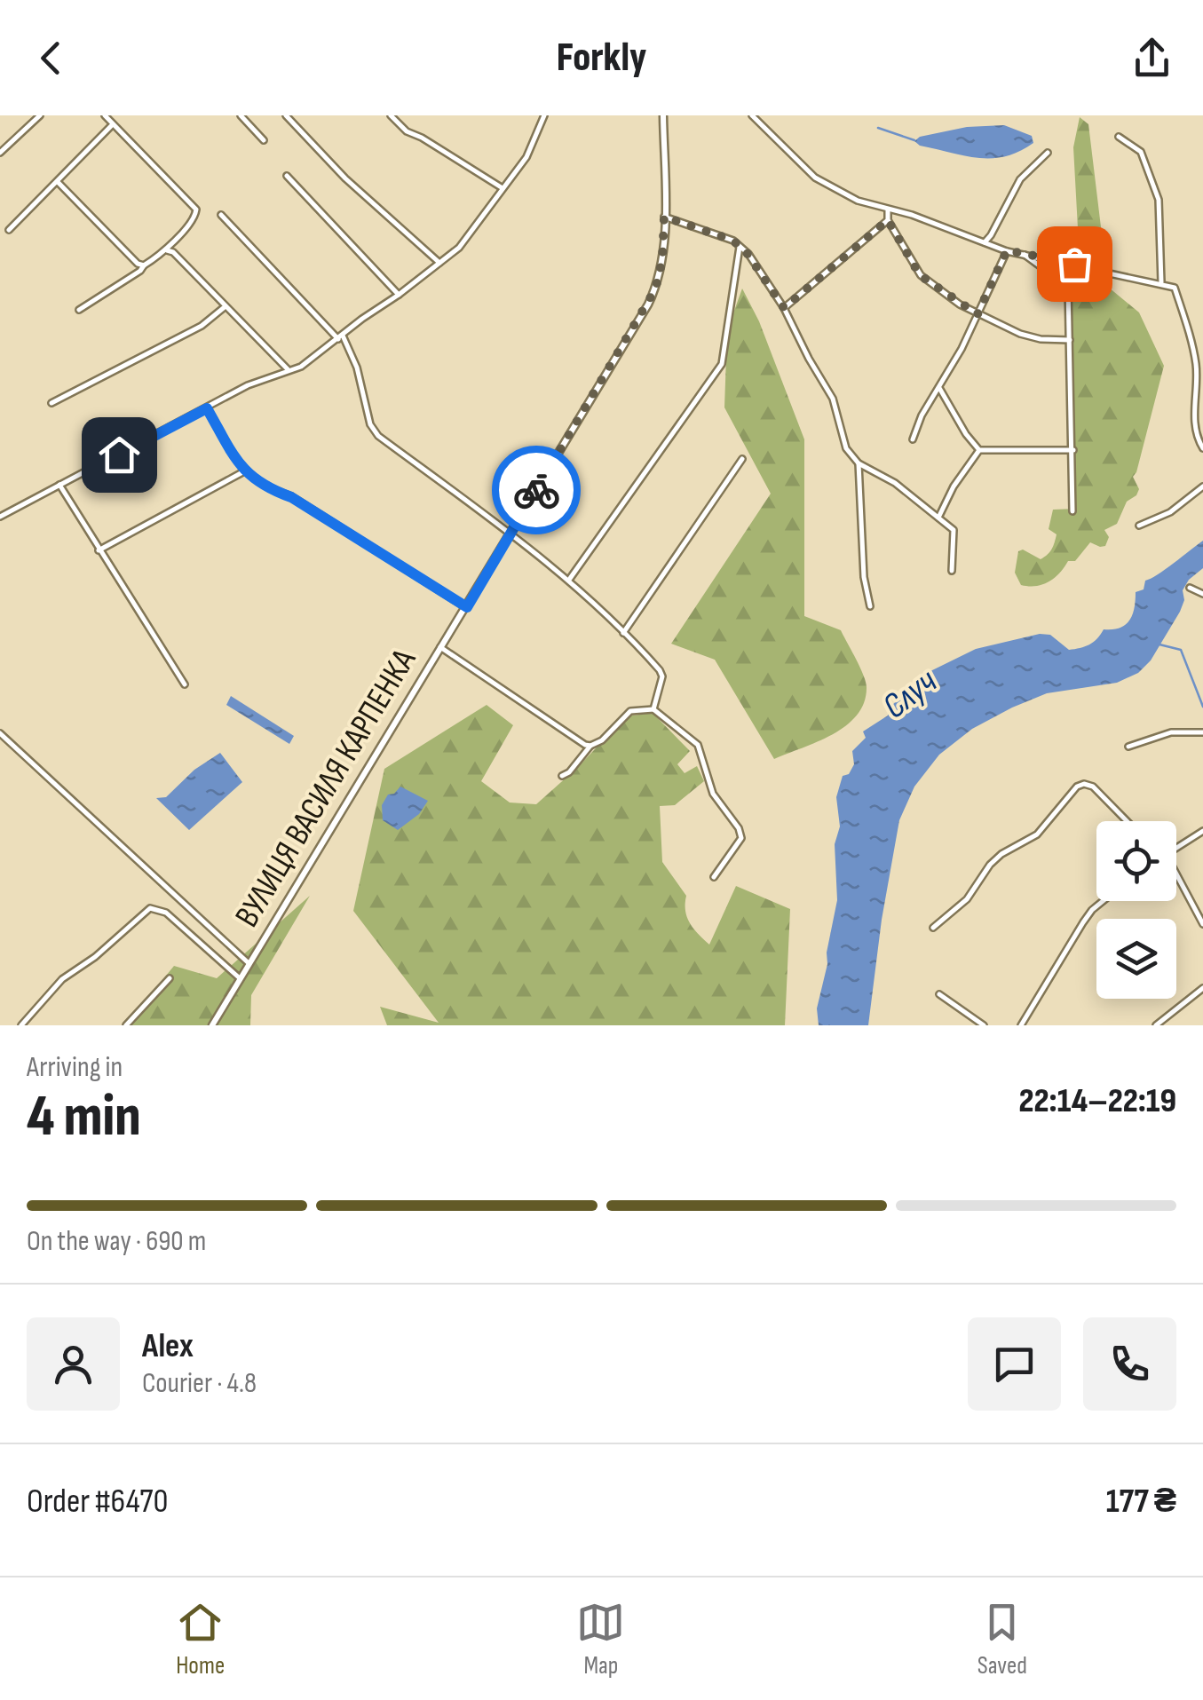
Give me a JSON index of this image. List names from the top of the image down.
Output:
{
  "streets": {
    "street": ["ВУЛИЦЯ ВАСИЛЯ КАРПЕНКА"]
  },
  "water": ["Случ"],
  "page": {
    "header": "Forkly",
    "heading": ["4 min", "Arriving in", "22:14–22:19"],
    "panel": [
      "Alex",
      "Courier · 4.8",
      "Order #6470",
      "177 ₴"
    ],
    "bar": "On the way · 690 m",
    "tabs": ["Home", "Map", "Saved"]
  }
}
